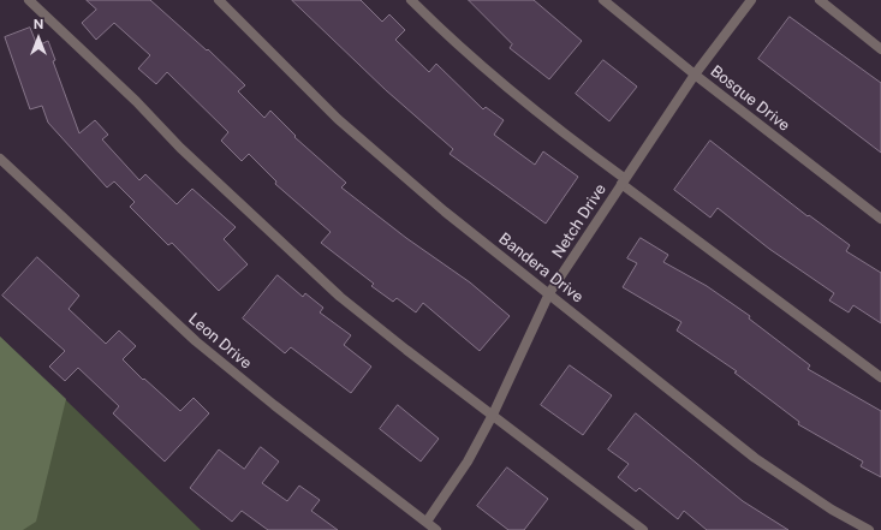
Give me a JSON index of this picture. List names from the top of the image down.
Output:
{
  "streets": {
    "street": [
      "Bosque Drive",
      "Netch Drive",
      "Bandera Drive",
      "Leon Drive"
    ]
  },
  "crossings": [
    ["Bosque Drive", "Netch Drive"],
    ["Netch Drive", "Bandera Drive"],
    ["Netch Drive", "Leon Drive"]
  ],
  "north": "top"
}
